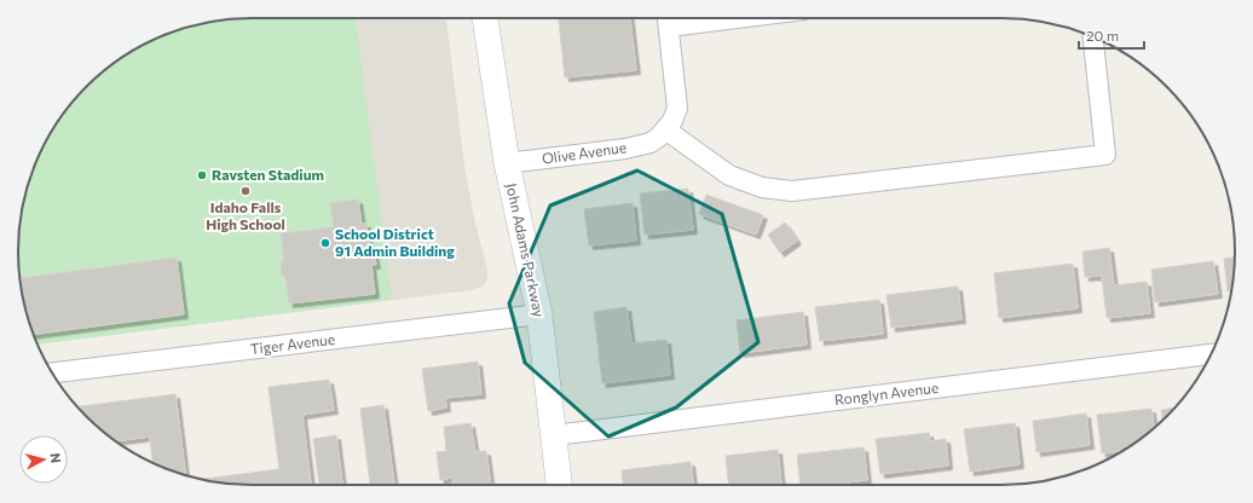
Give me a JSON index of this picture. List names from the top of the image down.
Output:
{
  "streets": {
    "street": [
      "Olive Avenue",
      "John Adams Parkway",
      "Tiger Avenue",
      "Ronglyn Avenue"
    ]
  },
  "crossings": [
    ["Olive Avenue", "John Adams Parkway"],
    ["John Adams Parkway", "Tiger Avenue"],
    ["John Adams Parkway", "Ronglyn Avenue"]
  ],
  "places": ["Ravsten Stadium", "Idaho Falls High School", "School District 91 Admin Building"],
  "scale_bar": "20 m",
  "north": "right"
}
